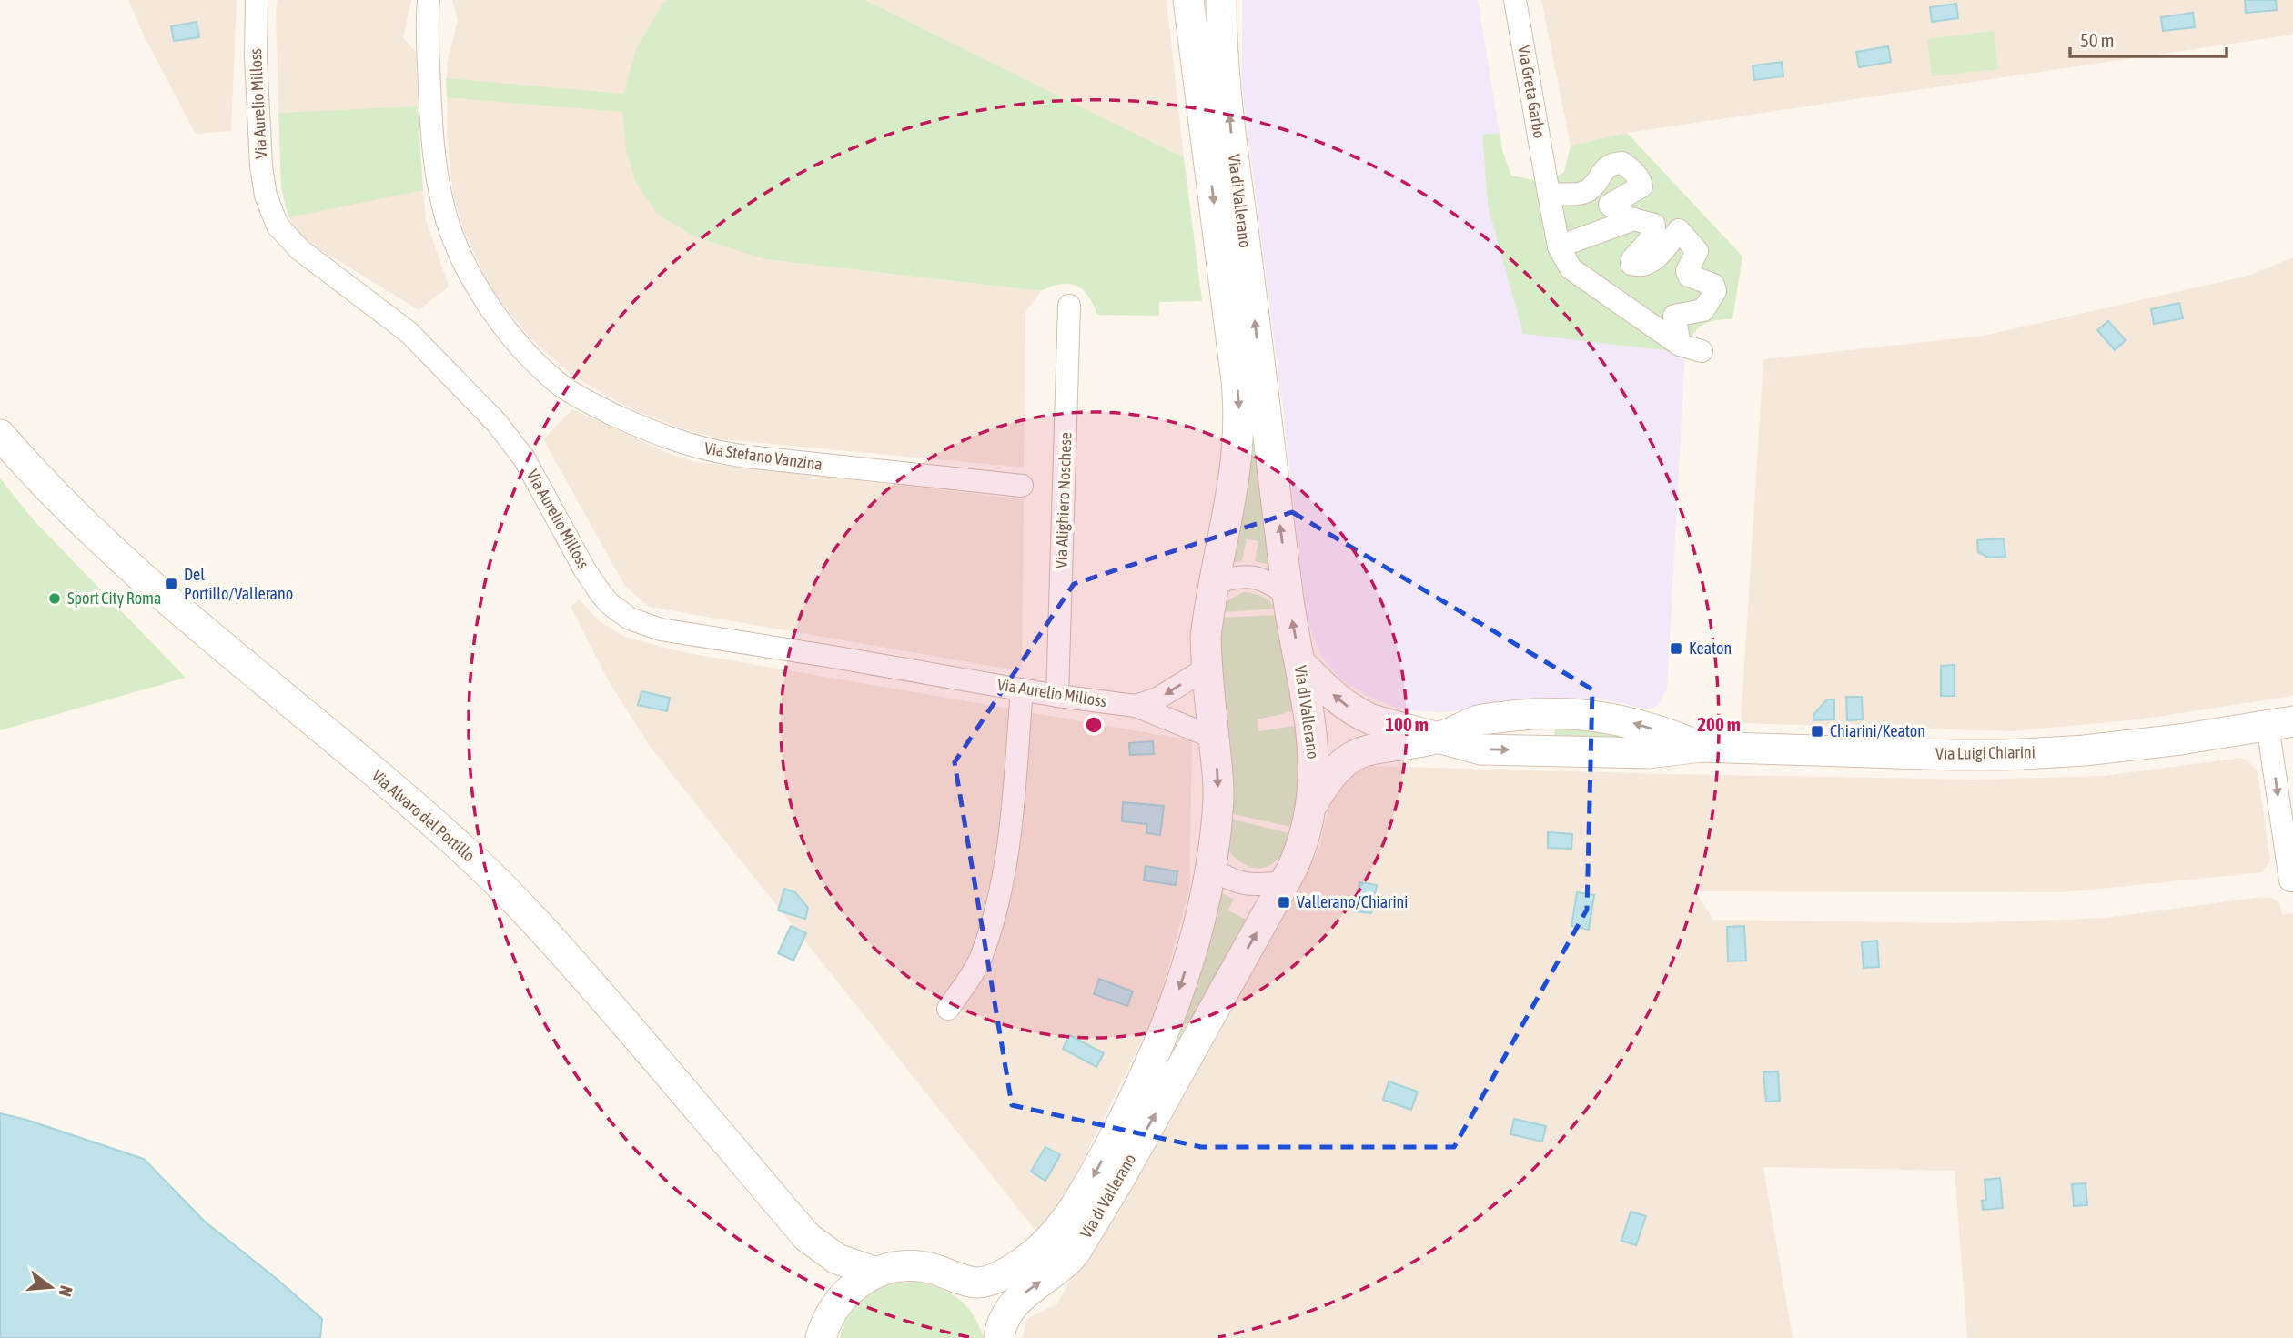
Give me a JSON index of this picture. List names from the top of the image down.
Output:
{
  "streets": {
    "street": [
      "Via Greta Garbo",
      "Via Aurelio Milloss",
      "Via di Vallerano",
      "Via Stefano Vanzina",
      "Via Alighiero Noschese",
      "Via Luigi Chiarini",
      "Via Alvaro del Portillo"
    ]
  },
  "crossings": [
    ["Via Aurelio Milloss", "Via di Vallerano"],
    ["Via Aurelio Milloss", "Via Alighiero Noschese"],
    ["Via di Vallerano", "Via Luigi Chiarini"],
    ["Via di Vallerano", "Via Alvaro del Portillo"]
  ],
  "places": {
    "transit": [
      "Del Portillo/Vallerano",
      "Keaton",
      "Chiarini/Keaton",
      "Vallerano/Chiarini"
    ],
    "other": ["Sport City Roma"]
  },
  "scale_bar": "50 m",
  "north": "right",
  "rings": ["100 m", "200 m"]
}
